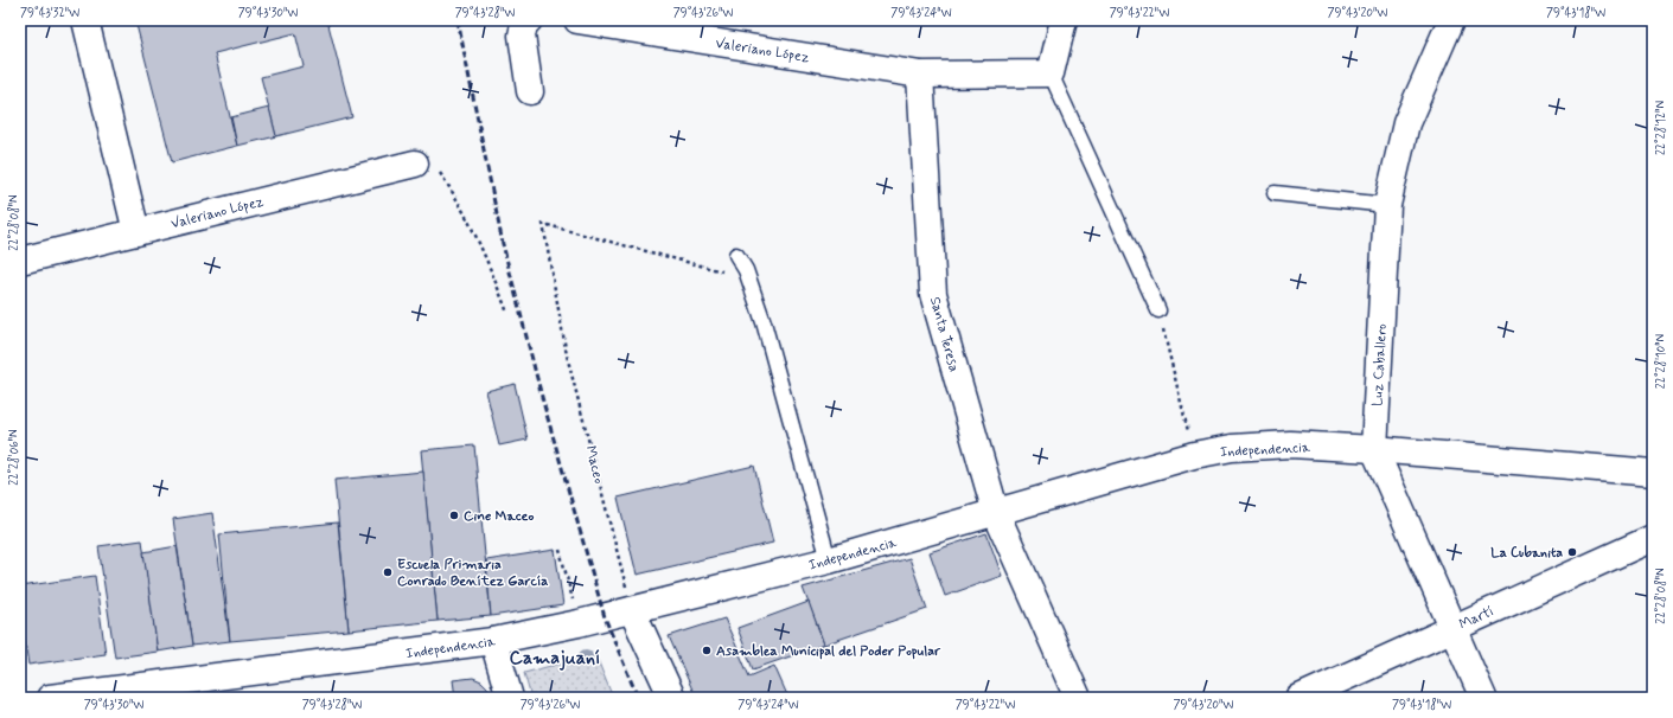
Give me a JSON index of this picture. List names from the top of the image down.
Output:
{
  "streets": {
    "street": [
      "Valeriano López",
      "Santa Teresa",
      "Luz Caballero",
      "Independencia",
      "Martí"
    ],
    "path": ["Maceo"]
  },
  "crossings": [
    ["Valeriano López", "Santa Teresa"],
    ["Santa Teresa", "Independencia"],
    ["Luz Caballero", "Independencia"],
    ["Luz Caballero", "Martí"],
    ["Independencia", "Maceo"]
  ],
  "districts": ["Camajuaní"],
  "places": [
    "Cine Maceo",
    "La Cubanita",
    "Escuela Primaria Conrado Benítez García",
    "Asamblea Municipal del Poder Popular"
  ],
  "coordinates": [
    "79°43'32\"W",
    "79°43'30\"W",
    "79°43'28\"W",
    "79°43'26\"W",
    "79°43'24\"W",
    "79°43'22\"W",
    "79°43'20\"W",
    "79°43'18\"W",
    "22°28'12\"N",
    "22°28'08\"N",
    "22°28'10\"N",
    "22°28'06\"N"
  ]
}
